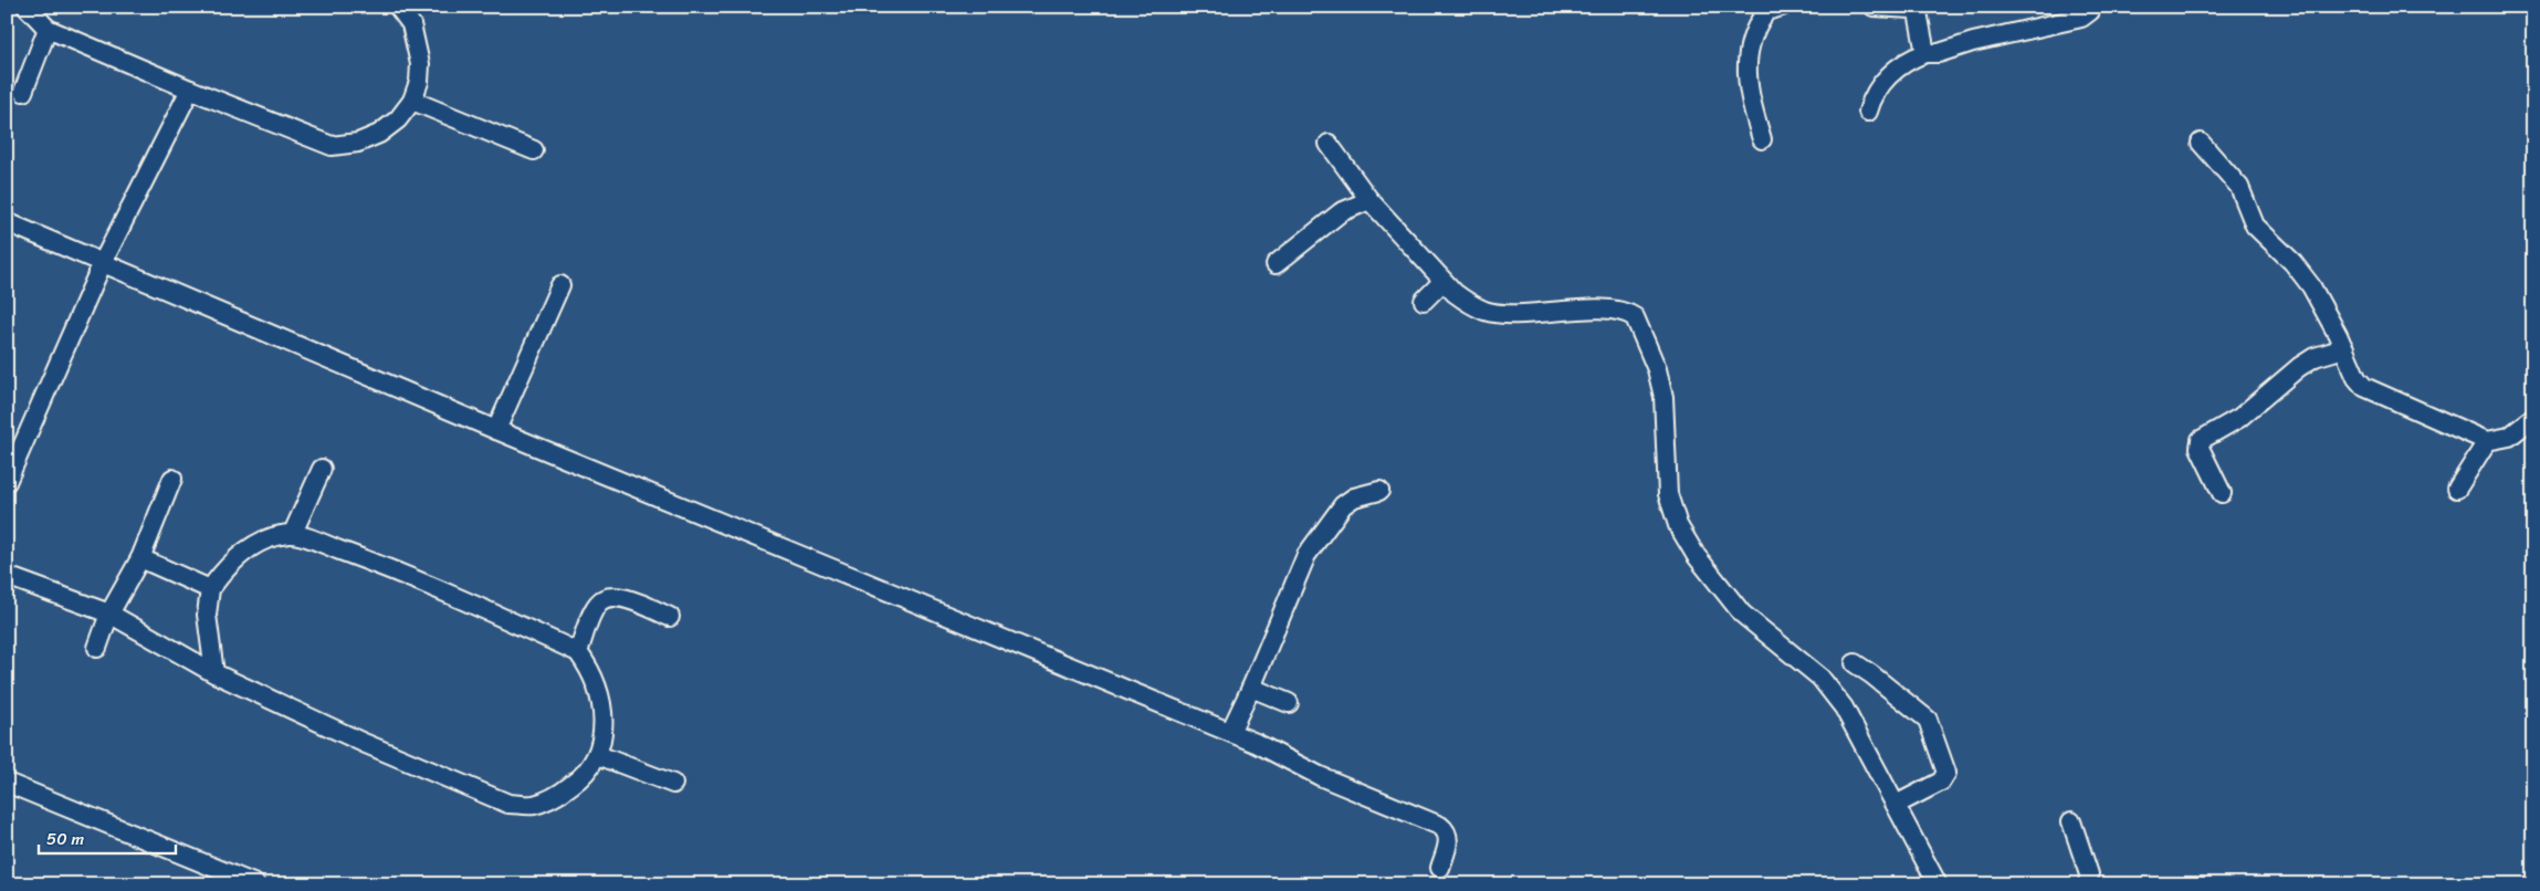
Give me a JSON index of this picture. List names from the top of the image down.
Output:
{
  "scale_bar": "50 m"
}
